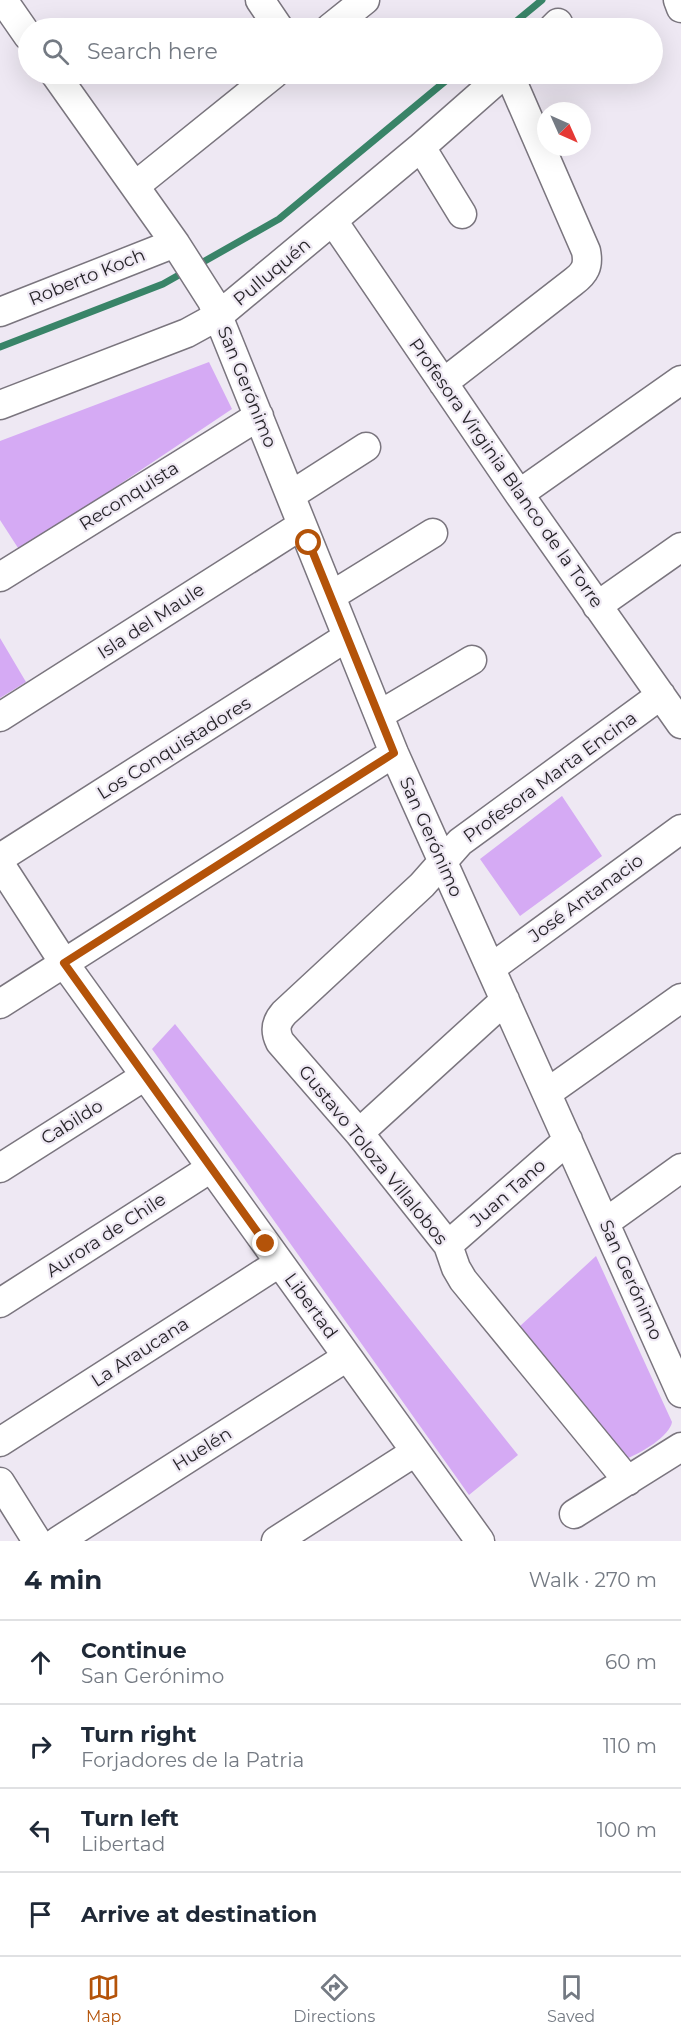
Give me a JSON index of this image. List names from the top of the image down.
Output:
{
  "streets": {
    "street": [
      "Pulluquén",
      "Roberto Koch",
      "San Gerónimo",
      "Profesora Virginia Blanco de la Torre",
      "Reconquista",
      "Isla del Maule",
      "Los Conquistadores",
      "Profesora Marta Encina",
      "José Antanacio",
      "Cabildo",
      "Gustavo Toloza Villalobos",
      "Juan Tano",
      "Aurora de Chile",
      "Libertad",
      "La Araucana",
      "Huelén"
    ]
  },
  "crossings": [
    ["Pulluquén", "San Gerónimo"],
    ["Pulluquén", "Profesora Virginia Blanco de la Torre"],
    ["Roberto Koch", "San Gerónimo"],
    ["San Gerónimo", "Reconquista"],
    ["San Gerónimo", "Isla del Maule"],
    ["San Gerónimo", "Los Conquistadores"],
    ["San Gerónimo", "Profesora Marta Encina"],
    ["San Gerónimo", "José Antanacio"],
    ["San Gerónimo", "Juan Tano"],
    ["Profesora Virginia Blanco de la Torre", "Profesora Marta Encina"],
    ["Profesora Marta Encina", "Gustavo Toloza Villalobos"],
    ["Cabildo", "Libertad"],
    ["Gustavo Toloza Villalobos", "Juan Tano"],
    ["Aurora de Chile", "Libertad"],
    ["Libertad", "La Araucana"],
    ["Libertad", "Huelén"]
  ],
  "north": "bottom right",
  "page": {
    "search": "Search here",
    "heading": ["4 min", "Walk · 270 m"],
    "list": [
      ["Continue", "San Gerónimo", "60 m"],
      ["Turn right", "Forjadores de la Patria", "110 m"],
      ["Turn left", "Libertad", "100 m"],
      "Arrive at destination"
    ],
    "nav": ["Map", "Directions", "Saved"]
  }
}
